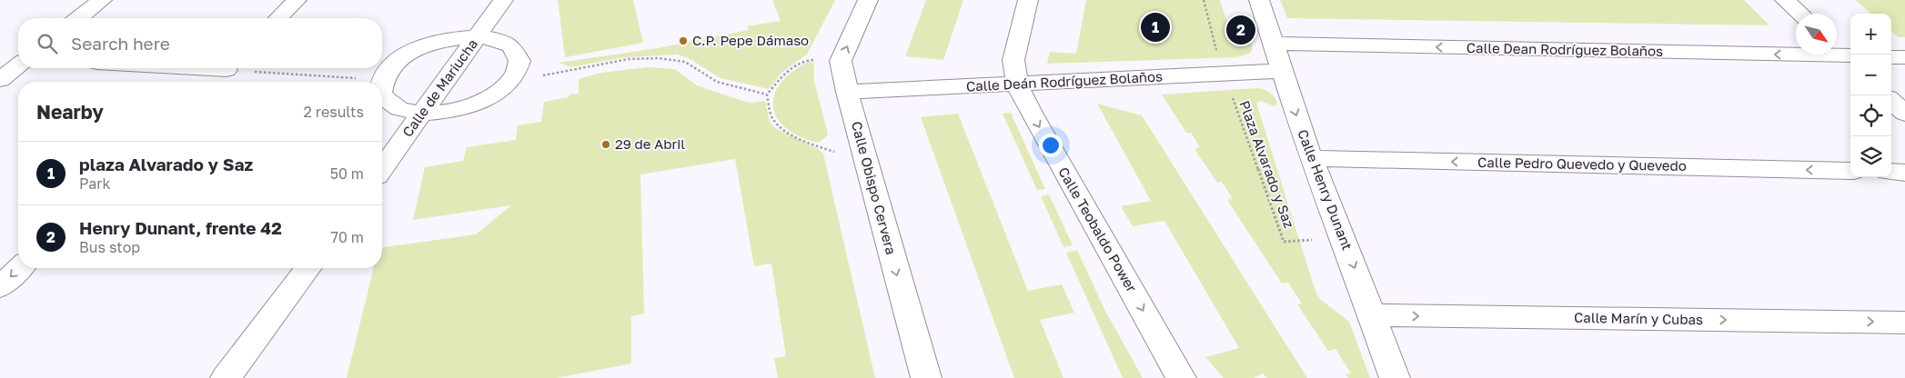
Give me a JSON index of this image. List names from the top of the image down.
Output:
{
  "streets": {
    "street": [
      "Calle Dean Rodríguez Bolaños",
      "Calle Deán Rodríguez Bolaños",
      "Calle de Mariucha",
      "Calle Pedro Quevedo y Quevedo",
      "Calle Obispo Cervera",
      "Calle Henry Dunant",
      "Calle Teobaldo Power",
      "Calle Marín y Cubas"
    ],
    "path": ["Plaza Alvarado y Saz"]
  },
  "crossings": [
    ["Calle Dean Rodríguez Bolaños", "Calle Henry Dunant"],
    ["Calle Deán Rodríguez Bolaños", "Calle Obispo Cervera"],
    ["Calle Deán Rodríguez Bolaños", "Calle Henry Dunant"],
    ["Calle Deán Rodríguez Bolaños", "Calle Teobaldo Power"],
    ["Calle Pedro Quevedo y Quevedo", "Calle Henry Dunant"],
    ["Calle Henry Dunant", "Calle Marín y Cubas"]
  ],
  "one_way": [
    "Calle Dean Rodríguez Bolaños",
    "Calle Pedro Quevedo y Quevedo",
    "Calle Henry Dunant",
    "Calle Teobaldo Power",
    "Calle Marín y Cubas"
  ],
  "places": ["C.P. Pepe Dámaso", "29 de Abril"],
  "north": "bottom right",
  "page": {
    "pins": ["1", "2"],
    "map_buttons": ["+", "−"],
    "search": "Search here",
    "heading": ["Nearby", "2 results"],
    "list": [
      {
        "mark": "1",
        "name": "plaza Alvarado y Saz",
        "note": "Park",
        "value": "50 m"
      },
      {
        "mark": "2",
        "name": "Henry Dunant, frente 42",
        "note": "Bus stop",
        "value": "70 m"
      }
    ]
  }
}
